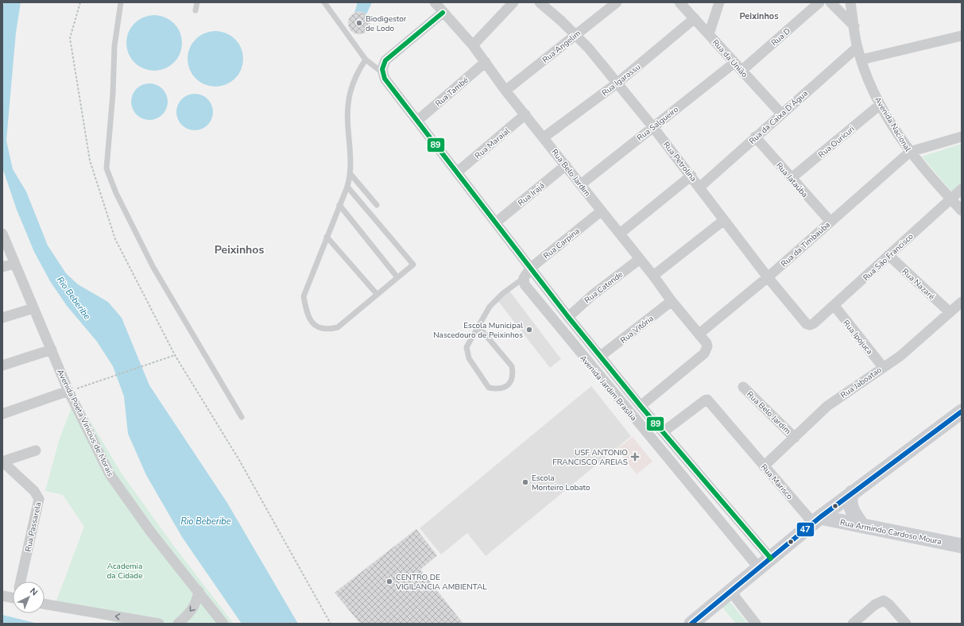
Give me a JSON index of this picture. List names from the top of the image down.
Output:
{
  "streets": {
    "main road": ["Rua Armindo Cardoso Moura"],
    "street": [
      "Rua D",
      "Rua Angelim",
      "Rua da União",
      "Rua Igarassu",
      "Rua També",
      "Rua da Caixa D'Água",
      "Rua Salgueiro",
      "Avenida Nacional",
      "Rua Ouricuri",
      "Rua Maraial",
      "Rua Petrolina",
      "Rua Belo Jardim",
      "Rua Jataúba",
      "Rua Irajá",
      "Rua Carpina",
      "Rua da Timbaúba",
      "Rua São Francisco",
      "Rua Nazaré",
      "Rua Catende",
      "Rua Vitória",
      "Rua Ipojuca",
      "Rua Jaboatao",
      "Avenida Jardim Brasília",
      "Avenida Poeta Vinicius de Morais",
      "Rua Marisco",
      "Rua Passarela"
    ]
  },
  "crossings": [
    ["Rua D", "Rua da União"],
    ["Rua Angelim", "Rua Petrolina"],
    ["Rua Angelim", "Rua Belo Jardim"],
    ["Rua da União", "Rua Igarassu"],
    ["Rua da União", "Rua da Caixa D'Água"],
    ["Rua da União", "Rua Salgueiro"],
    ["Rua Igarassu", "Rua Petrolina"],
    ["Rua Igarassu", "Rua Belo Jardim"],
    ["Rua També", "Rua Belo Jardim"],
    ["Rua També", "Avenida Jardim Brasília"],
    ["Rua da Caixa D'Água", "Avenida Nacional"],
    ["Rua da Caixa D'Água", "Rua Petrolina"],
    ["Rua da Caixa D'Água", "Rua Jataúba"],
    ["Rua Salgueiro", "Rua Petrolina"],
    ["Rua Salgueiro", "Rua Belo Jardim"],
    ["Avenida Nacional", "Rua Ouricuri"],
    ["Avenida Nacional", "Rua da Timbaúba"],
    ["Avenida Nacional", "Rua São Francisco"],
    ["Rua Ouricuri", "Rua Jataúba"],
    ["Rua Maraial", "Rua Belo Jardim"],
    ["Rua Maraial", "Avenida Jardim Brasília"],
    ["Rua Petrolina", "Rua da Timbaúba"],
    ["Rua Petrolina", "Rua São Francisco"],
    ["Rua Belo Jardim", "Rua Irajá"],
    ["Rua Belo Jardim", "Rua Carpina"],
    ["Rua Belo Jardim", "Rua da Timbaúba"],
    ["Rua Belo Jardim", "Rua Catende"],
    ["Rua Belo Jardim", "Rua Vitória"],
    ["Rua Belo Jardim", "Rua Jaboatao"],
    ["Rua Belo Jardim", "Avenida Jardim Brasília"],
    ["Rua Jataúba", "Rua da Timbaúba"],
    ["Rua Irajá", "Avenida Jardim Brasília"],
    ["Rua Carpina", "Avenida Jardim Brasília"],
    ["Rua São Francisco", "Rua Nazaré"],
    ["Rua São Francisco", "Rua Ipojuca"],
    ["Rua Nazaré", "Rua Jaboatao"],
    ["Rua Catende", "Avenida Jardim Brasília"],
    ["Rua Vitória", "Avenida Jardim Brasília"],
    ["Rua Ipojuca", "Rua Jaboatao"],
    ["Rua Jaboatao", "Rua Marisco"],
    ["Avenida Jardim Brasília", "Rua Marisco"],
    ["Rua Marisco", "Rua Armindo Cardoso Moura"]
  ],
  "districts": ["Peixinhos", "Peixinhos"],
  "water": ["Rio Beberibe"],
  "parks": ["Academia da Cidade"],
  "places": {
    "other": [
      "Biodigestor de Lodo",
      "Escola Municipal Nascedouro de Peixinhos",
      "Escola Monteiro Lobato",
      "CENTRO DE VIGILANCIA AMBIENTAL"
    ],
    "health": ["USF ANTONIO FRANCISCO AREIAS"]
  },
  "lines": ["transit line 89", "transit line 47"],
  "north": "top right"
}
